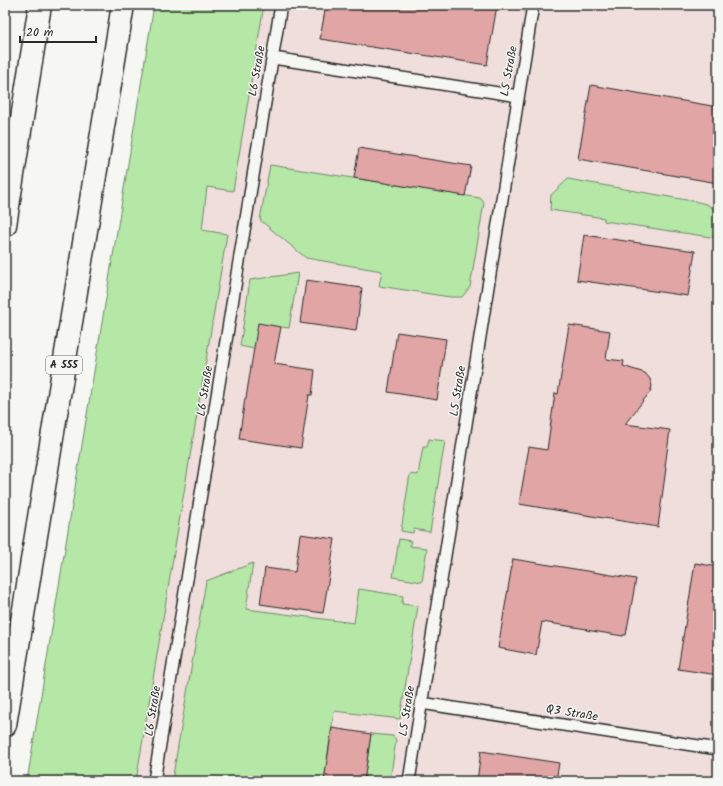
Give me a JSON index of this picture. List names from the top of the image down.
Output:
{
  "streets": {
    "highway": ["A 555"],
    "lane": ["L6 Straße", "L5 Straße", "Q3 Straße"]
  },
  "crossings": [
    ["L5 Straße", "Q3 Straße"]
  ],
  "scale_bar": "20 m"
}
